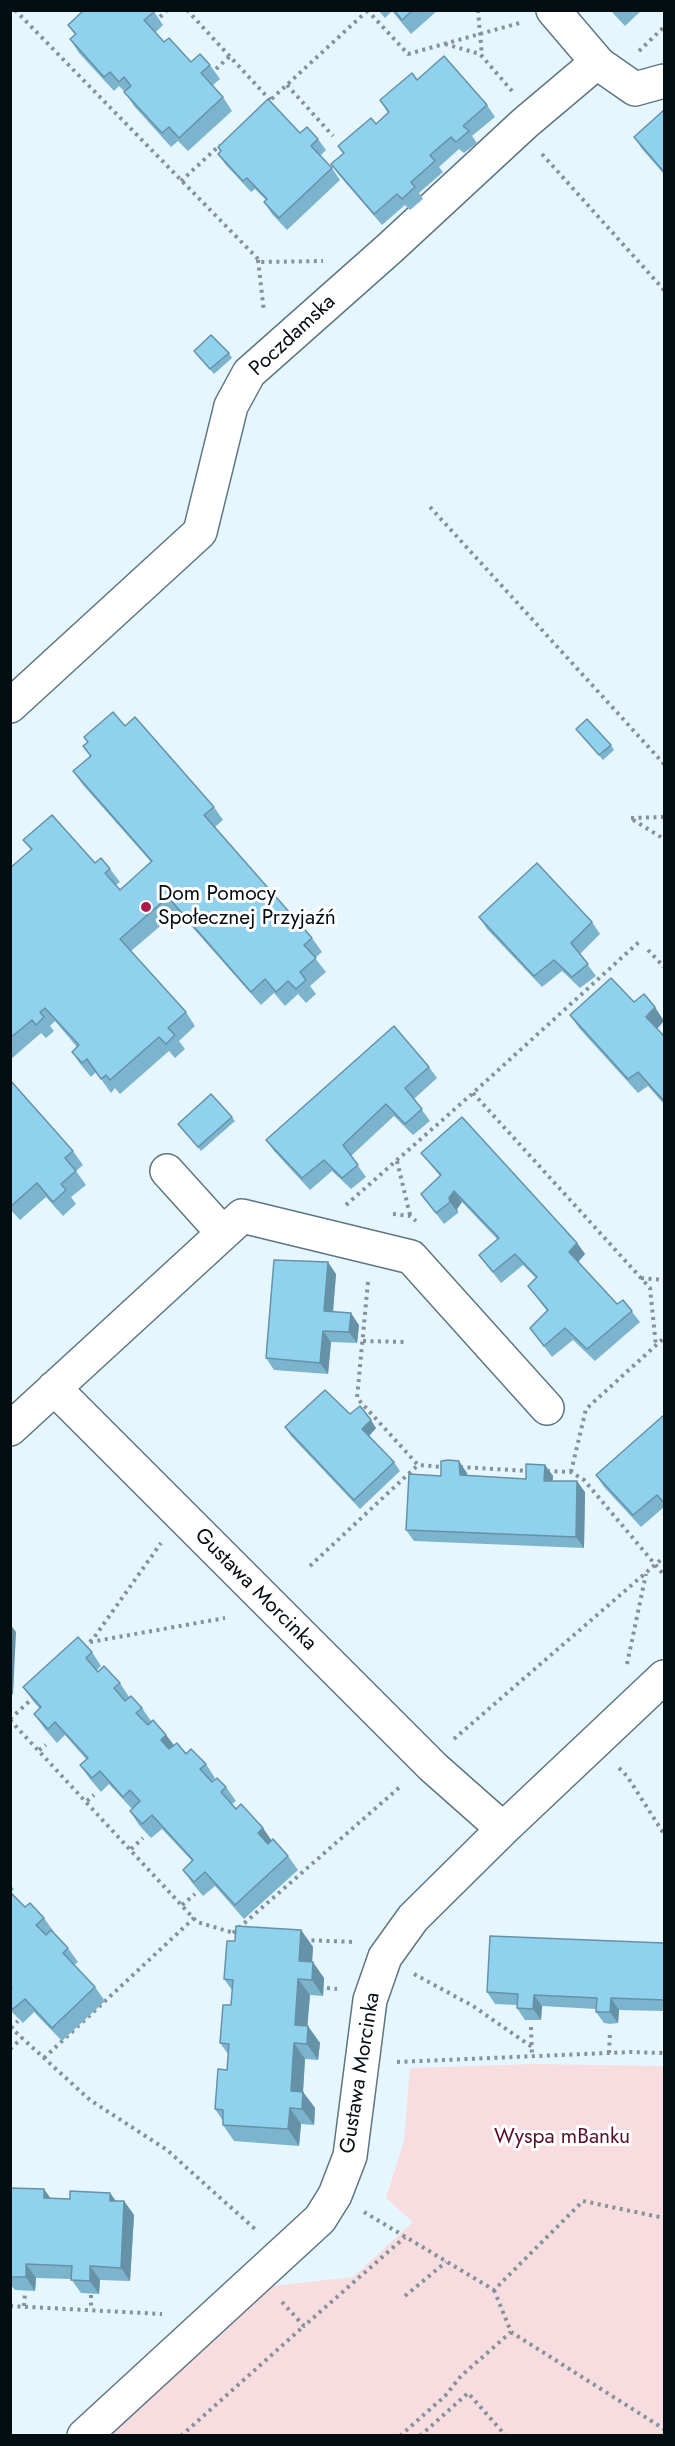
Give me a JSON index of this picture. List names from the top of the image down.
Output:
{
  "streets": {
    "street": ["Poczdamska", "Gustawa Morcinka"]
  },
  "parks": ["Wyspa mBanku"],
  "places": ["Dom Pomocy Społecznej Przyjaźń"]
}
